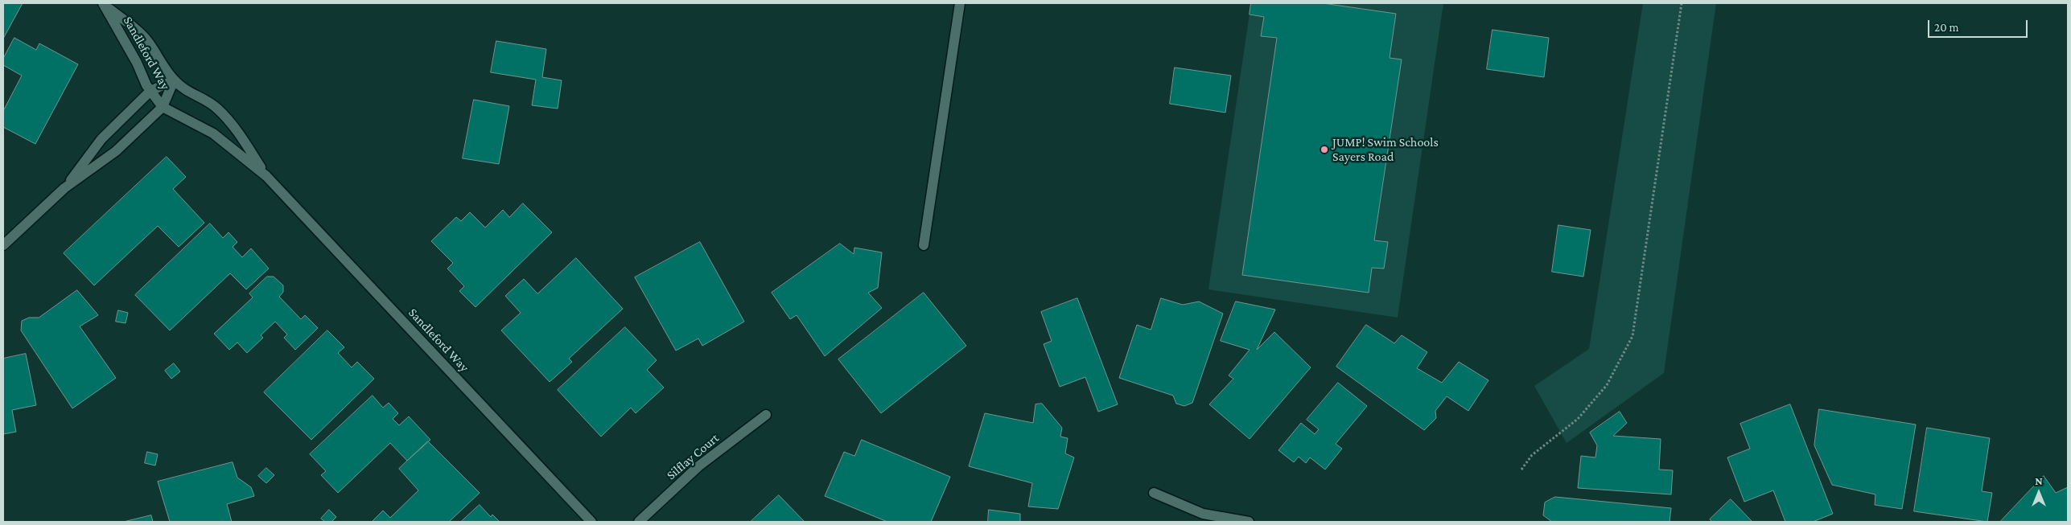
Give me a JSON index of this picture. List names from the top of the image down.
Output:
{
  "streets": {
    "street": ["Sandleford Way", "Silflay Court"]
  },
  "places": ["JUMP! Swim Schools Sayers Road"],
  "scale_bar": "20 m",
  "north": "top"
}
